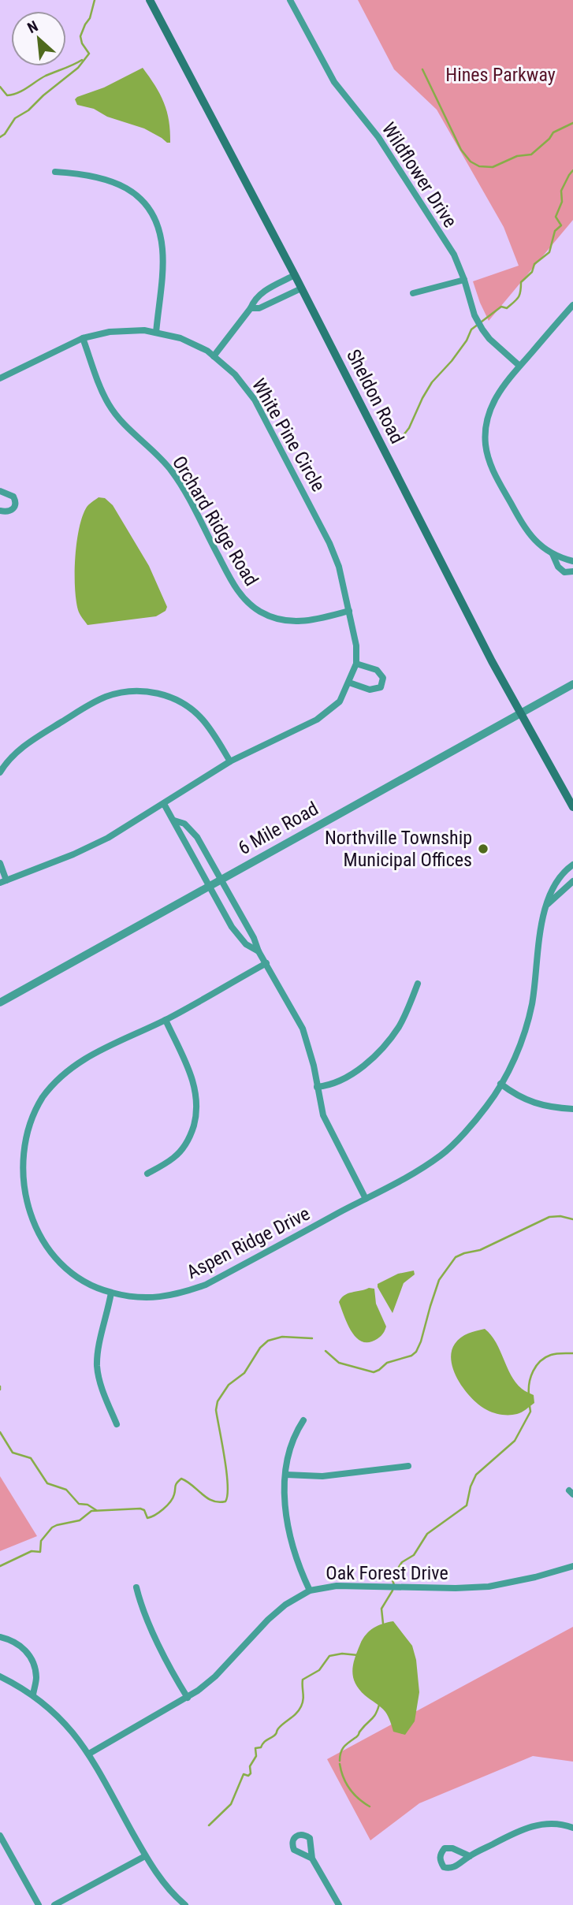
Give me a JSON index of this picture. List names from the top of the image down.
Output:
{
  "streets": {
    "main road": ["Sheldon Road"],
    "street": [
      "Wildflower Drive",
      "White Pine Circle",
      "Orchard Ridge Road",
      "6 Mile Road",
      "Aspen Ridge Drive",
      "Oak Forest Drive"
    ]
  },
  "crossings": [
    ["Sheldon Road", "6 Mile Road"],
    ["White Pine Circle", "Orchard Ridge Road"]
  ],
  "parks": ["Hines Parkway"],
  "places": ["Northville Township Municipal Offices"],
  "north": "top left"
}
